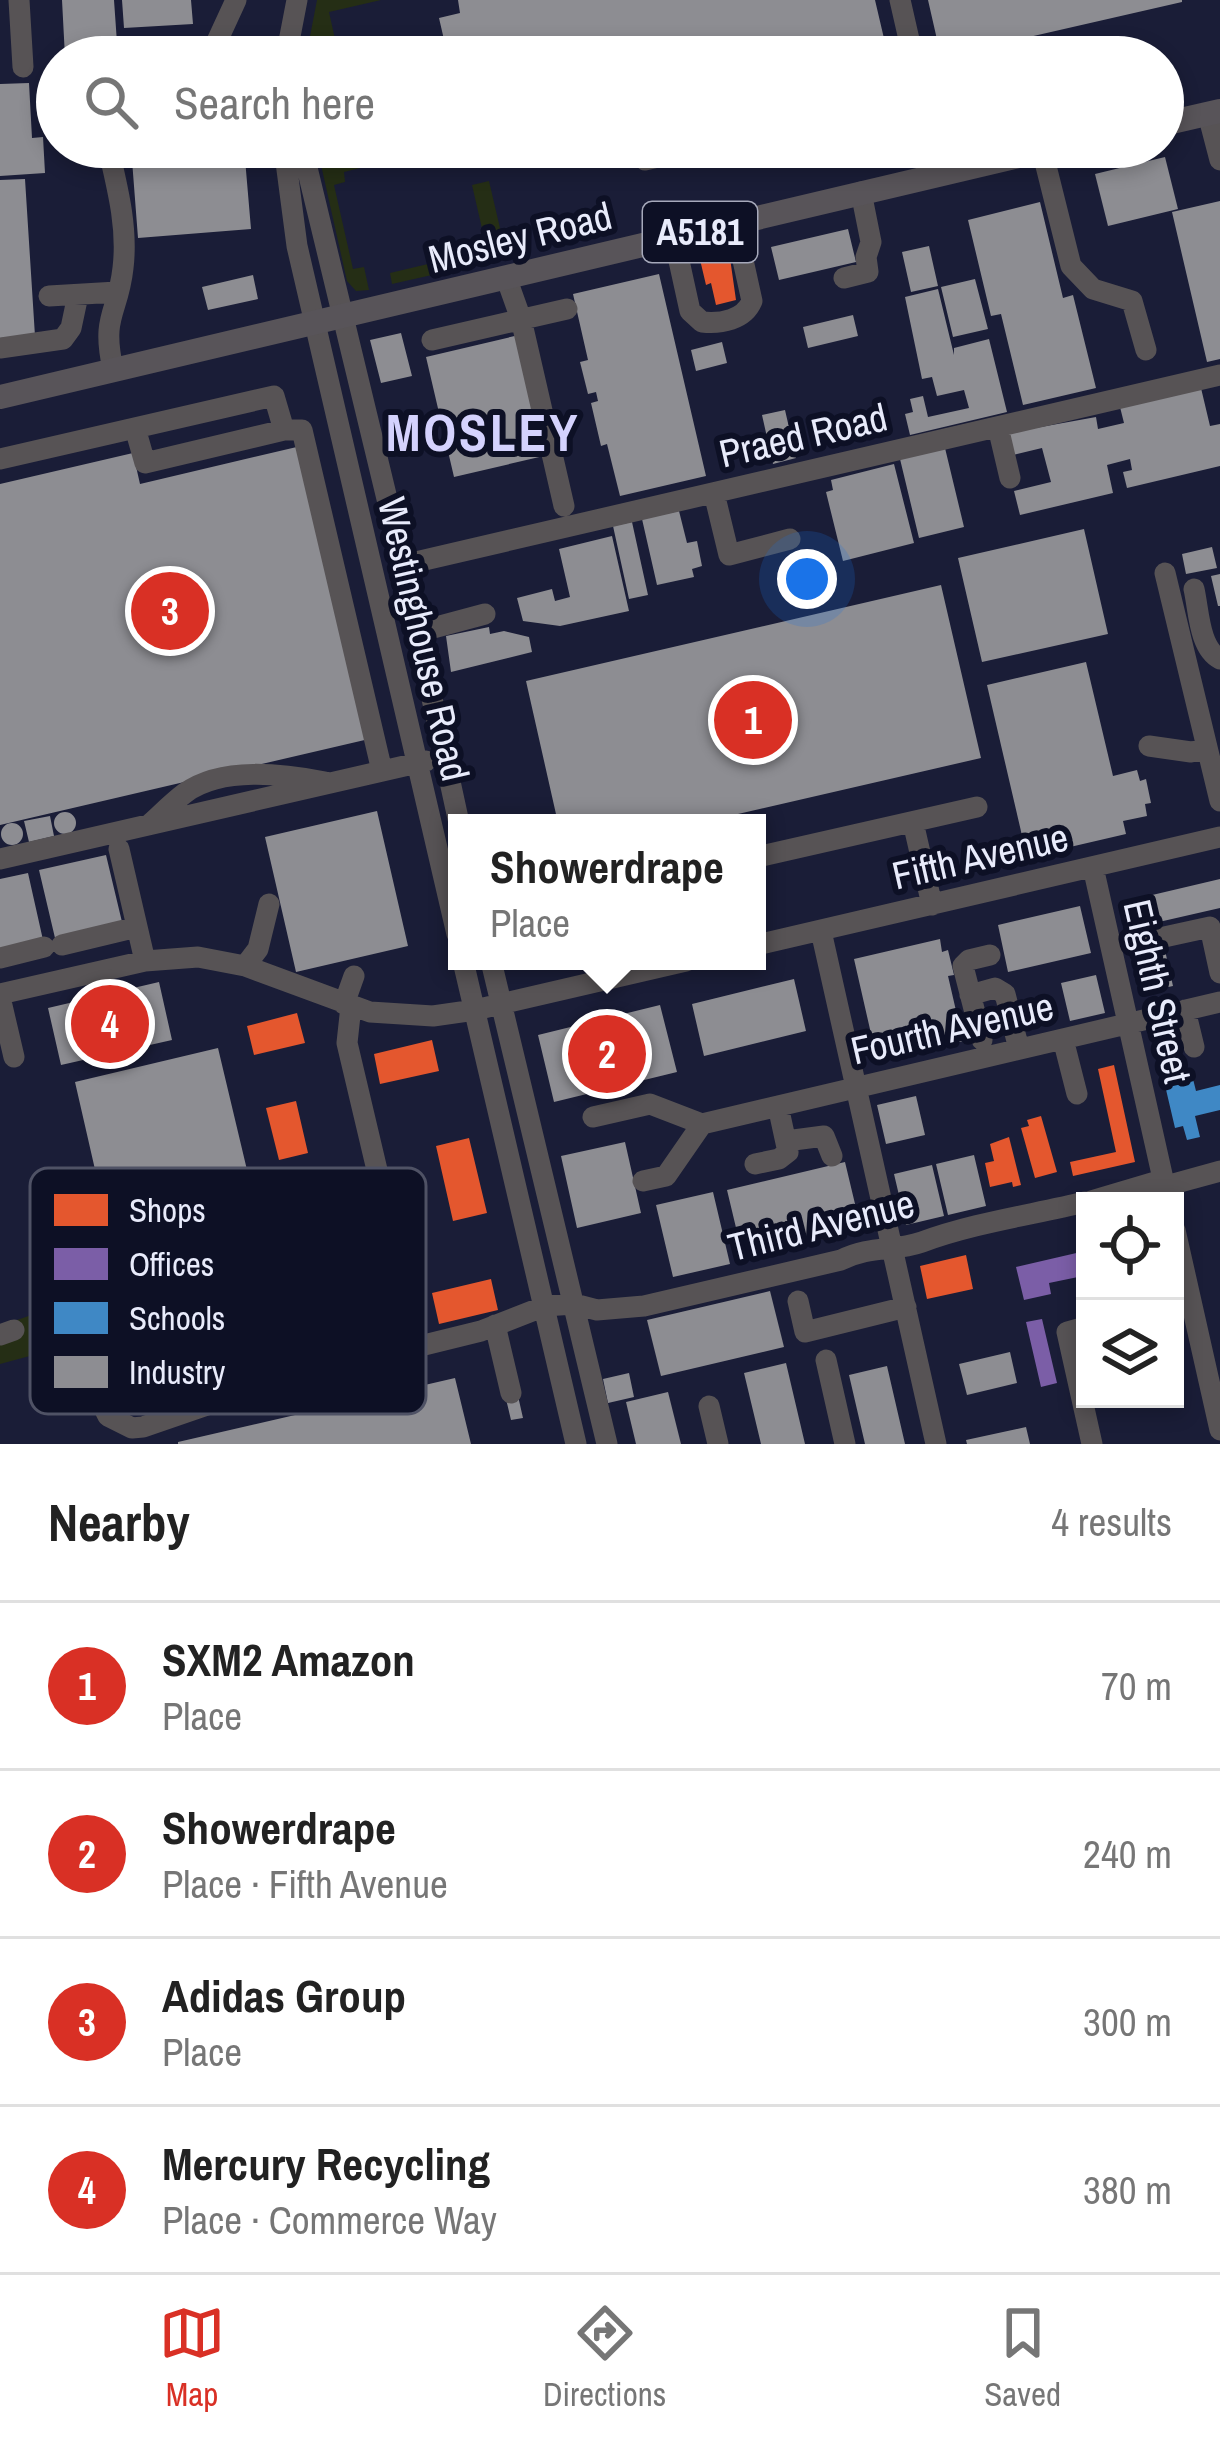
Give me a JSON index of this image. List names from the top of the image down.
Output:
{
  "streets": {
    "main road": ["A5181", "Mosley Road"],
    "street": [
      "Praed Road",
      "Westinghouse Road",
      "Fifth Avenue",
      "Eighth Street",
      "Fourth Avenue",
      "Third Avenue"
    ]
  },
  "crossings": [
    ["Mosley Road", "Westinghouse Road"],
    ["Praed Road", "Westinghouse Road"],
    ["Fifth Avenue", "Eighth Street"],
    ["Eighth Street", "Fourth Avenue"],
    ["Eighth Street", "Third Avenue"]
  ],
  "districts": ["MOSLEY"],
  "legend": [
    "Shops",
    "Offices",
    "Schools",
    "Industry"
  ],
  "page": {
    "search": "Search here",
    "pins": [
      "3",
      "1",
      "4",
      "2"
    ],
    "popup": ["Showerdrape", "Place"],
    "heading": ["Nearby", "4 results"],
    "list": [
      {
        "mark": "1",
        "name": "SXM2 Amazon",
        "note": "Place",
        "value": "70 m"
      },
      {
        "mark": "2",
        "name": "Showerdrape",
        "note": "Place · Fifth Avenue",
        "value": "240 m"
      },
      {
        "mark": "3",
        "name": "Adidas Group",
        "note": "Place",
        "value": "300 m"
      },
      {
        "mark": "4",
        "name": "Mercury Recycling",
        "note": "Place · Commerce Way",
        "value": "380 m"
      }
    ],
    "nav": ["Map", "Directions", "Saved"]
  }
}
